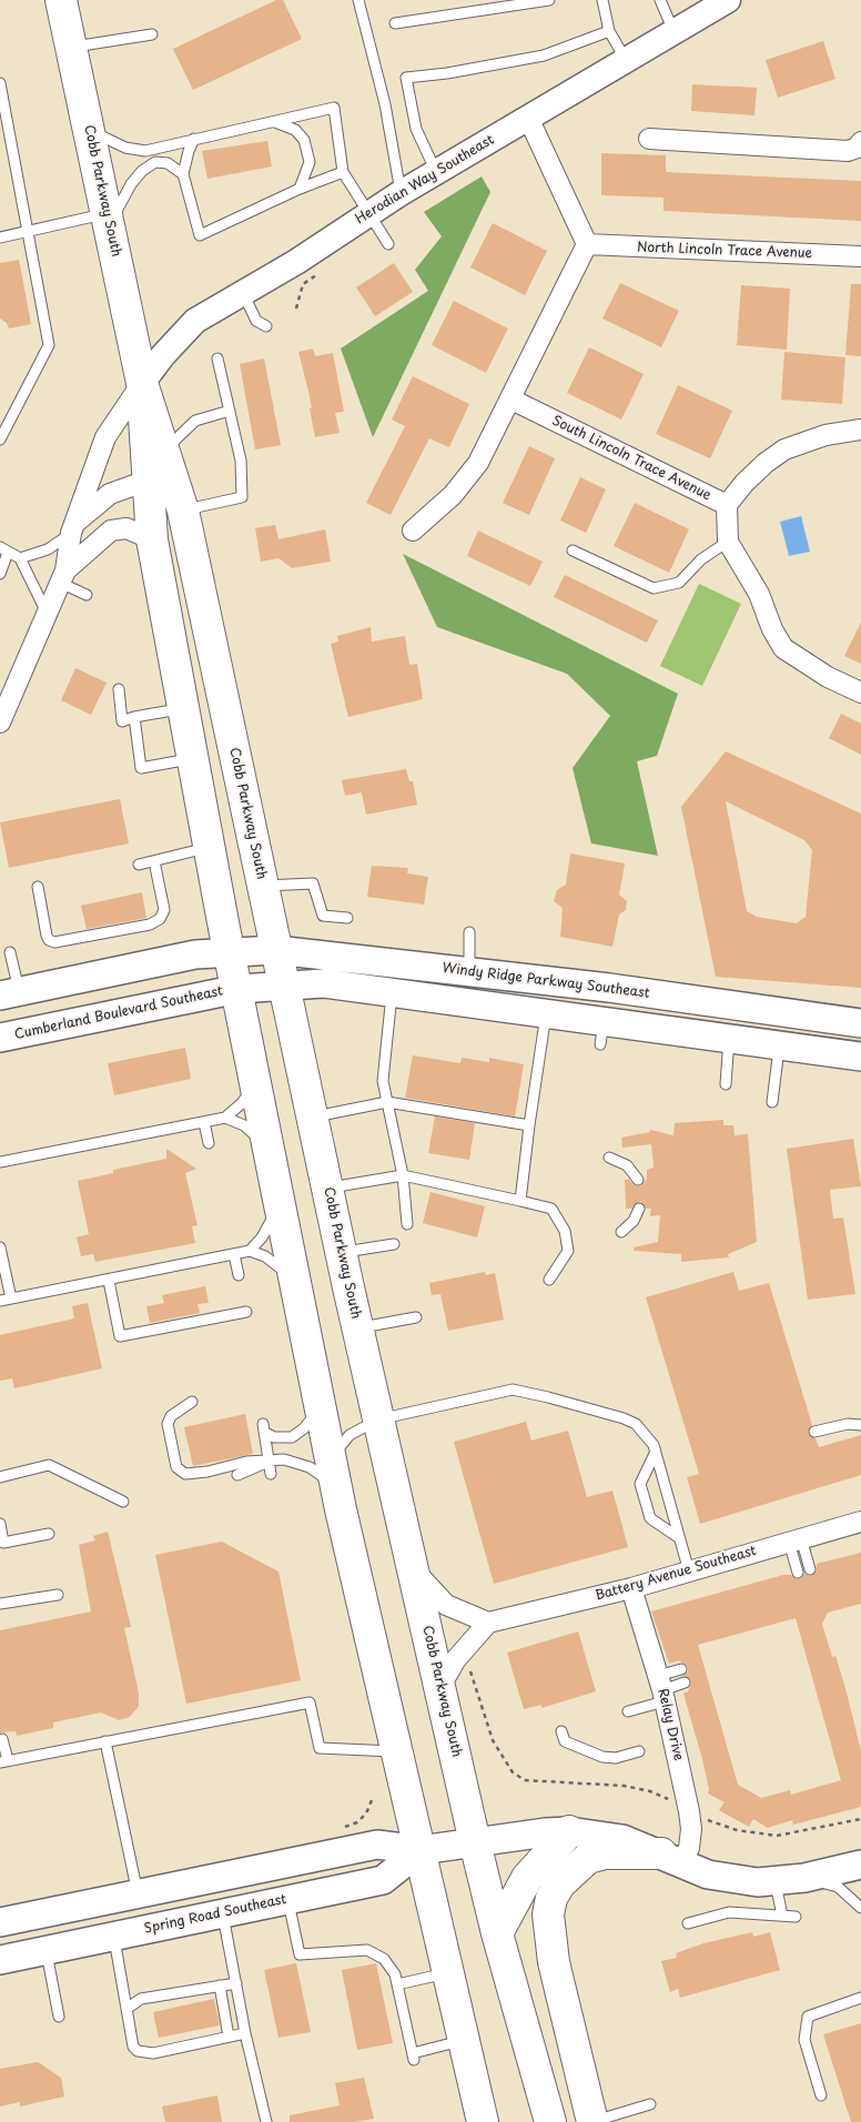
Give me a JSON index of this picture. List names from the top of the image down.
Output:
{
  "streets": {
    "main road": [
      "Cobb Parkway South",
      "Windy Ridge Parkway Southeast",
      "Cumberland Boulevard Southeast",
      "Spring Road Southeast"
    ],
    "street": [
      "Herodian Way Southeast",
      "North Lincoln Trace Avenue",
      "South Lincoln Trace Avenue",
      "Battery Avenue Southeast",
      "Relay Drive"
    ]
  },
  "crossings": [
    ["Herodian Way Southeast", "Cobb Parkway South"],
    ["Cobb Parkway South", "Windy Ridge Parkway Southeast"],
    ["Cobb Parkway South", "Cumberland Boulevard Southeast"],
    ["Cobb Parkway South", "Spring Road Southeast"],
    ["Battery Avenue Southeast", "Relay Drive"]
  ]
}
